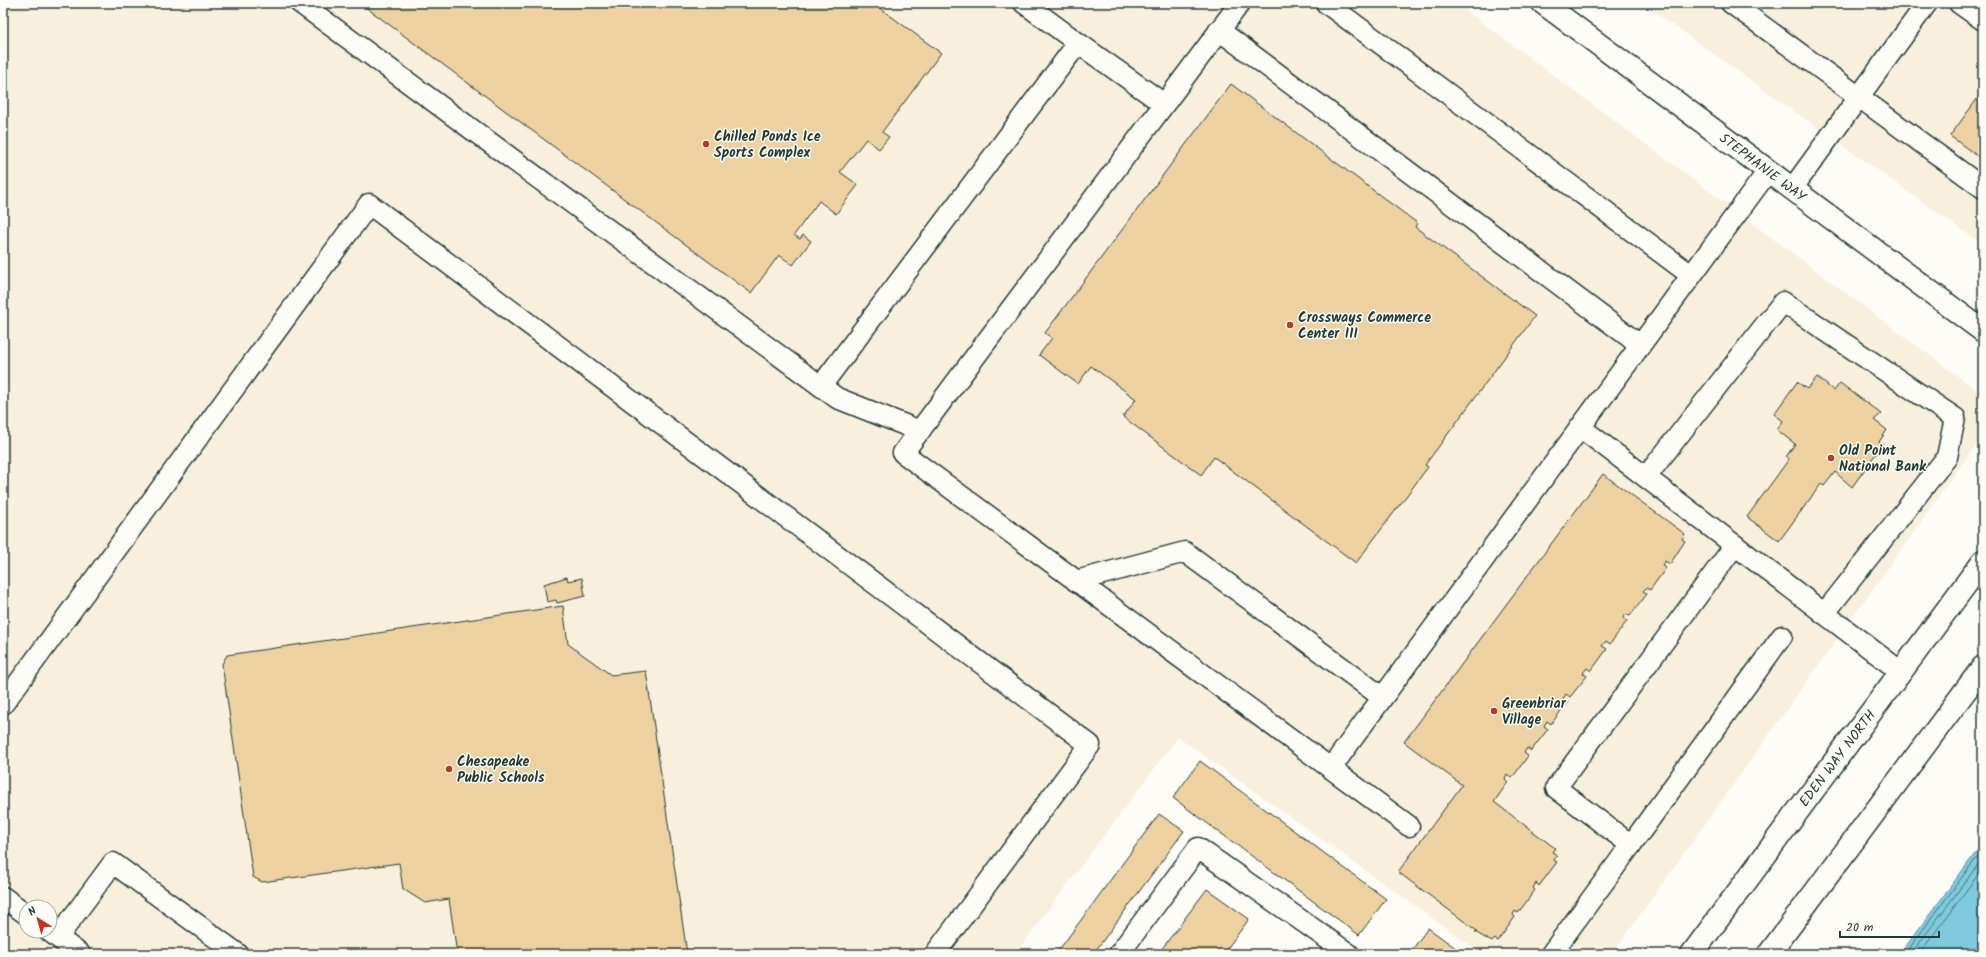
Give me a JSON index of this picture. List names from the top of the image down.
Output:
{
  "streets": {
    "street": ["STEPHANIE WAY", "EDEN WAY NORTH"]
  },
  "places": [
    "Chilled Ponds Ice Sports Complex",
    "Crossways Commerce Center III",
    "Old Point National Bank",
    "Greenbriar Village",
    "Chesapeake Public Schools"
  ],
  "scale_bar": "20 m",
  "north": "top left"
}
